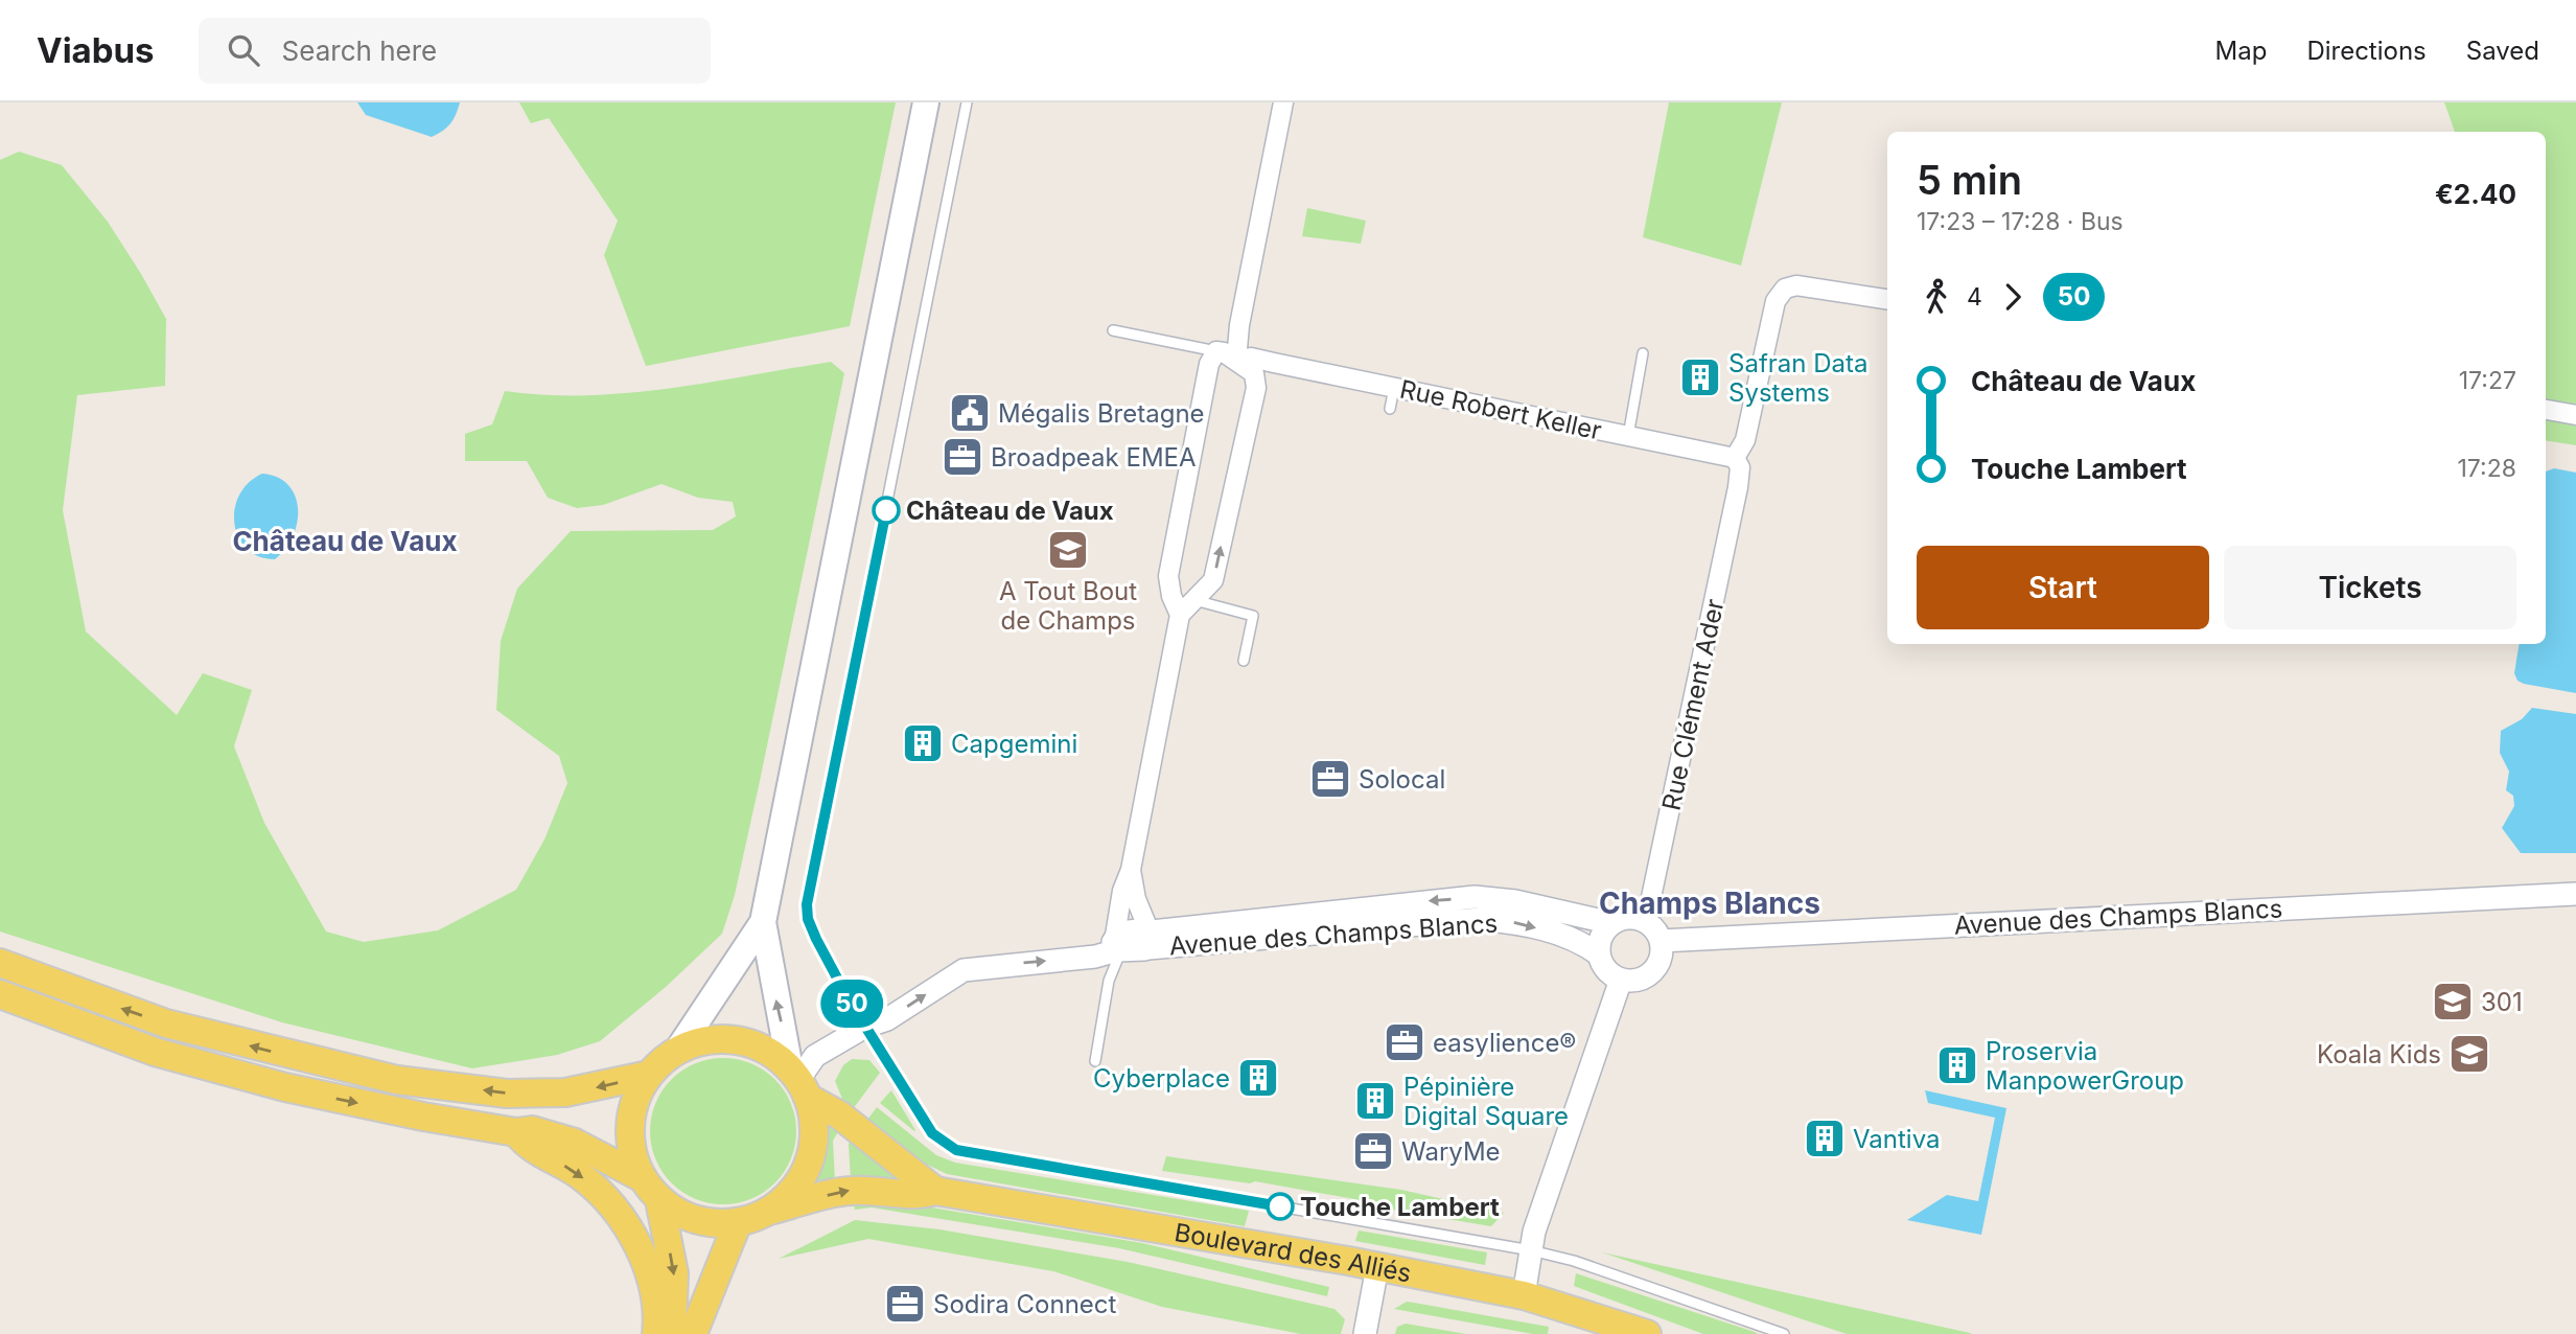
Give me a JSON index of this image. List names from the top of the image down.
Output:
{
  "streets": {
    "main road": ["Boulevard des Alliés"],
    "street": ["Rue Robert Keller", "Rue Clément Ader", "Avenue des Champs Blancs"]
  },
  "crossings": [
    ["Rue Robert Keller", "Rue Clément Ader"],
    ["Rue Clément Ader", "Avenue des Champs Blancs"]
  ],
  "districts": ["Château de Vaux", "Champs Blancs"],
  "places": {
    "building": [
      "Safran Data Systems",
      "Capgemini",
      "Proservia ManpowerGroup",
      "Cyberplace",
      "Pépinière Digital Square",
      "Vantiva"
    ],
    "public building": ["Mégalis Bretagne"],
    "office": [
      "Broadpeak EMEA",
      "Solocal",
      "easylience®",
      "WaryMe",
      "Sodira Connect"
    ],
    "other": ["Château de Vaux", "Touche Lambert"],
    "school or university": ["A Tout Bout de Champs", "301", "Koala Kids"]
  },
  "lines": ["bus line 50"],
  "page": {
    "header": "Viabus",
    "search": "Search here",
    "nav": ["Map", "Directions", "Saved"],
    "on_map": "50",
    "heading": ["5 min", "17:23 – 17:28 · Bus", "€2.40"],
    "legs": ["4", "50"],
    "list": [
      {
        "name": "Château de Vaux",
        "value": "17:27"
      },
      {
        "name": "Touche Lambert",
        "value": "17:28"
      }
    ],
    "buttons": ["Start", "Tickets"]
  }
}
